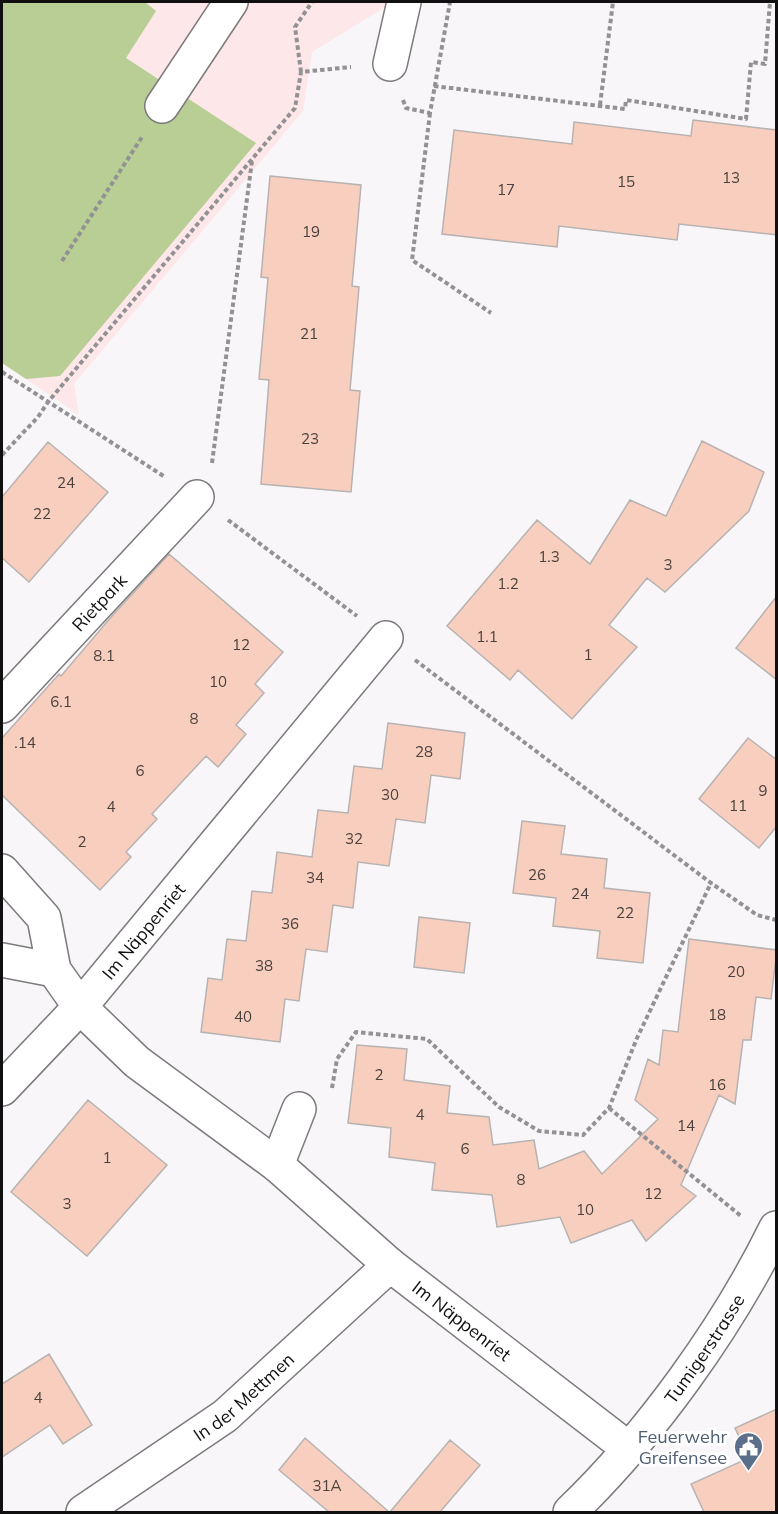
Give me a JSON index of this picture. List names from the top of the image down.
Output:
{
  "streets": {
    "street": [
      "Rietpark",
      "Im Näppenriet",
      "Tumigerstrasse",
      "In der Mettmen"
    ]
  },
  "crossings": [
    ["Im Näppenriet", "Tumigerstrasse"],
    ["Im Näppenriet", "In der Mettmen"]
  ],
  "places": {
    "public building": ["Feuerwehr Greifensee"]
  },
  "house_numbers": [
    "13",
    "15",
    "17",
    "19",
    "21",
    "23",
    "24",
    "22",
    "1.3",
    "3",
    "1.2",
    "1.1",
    "12",
    "1",
    "8.1",
    "10",
    "6.1",
    "8",
    ".14",
    "28",
    "6",
    "9",
    "30",
    "11",
    "4",
    "32",
    "2",
    "26",
    "34",
    "24",
    "22",
    "36",
    "38",
    "20",
    "18",
    "40",
    "2",
    "16",
    "4",
    "14",
    "6",
    "1",
    "8",
    "12",
    "3",
    "10",
    "4",
    "31A"
  ]
}
